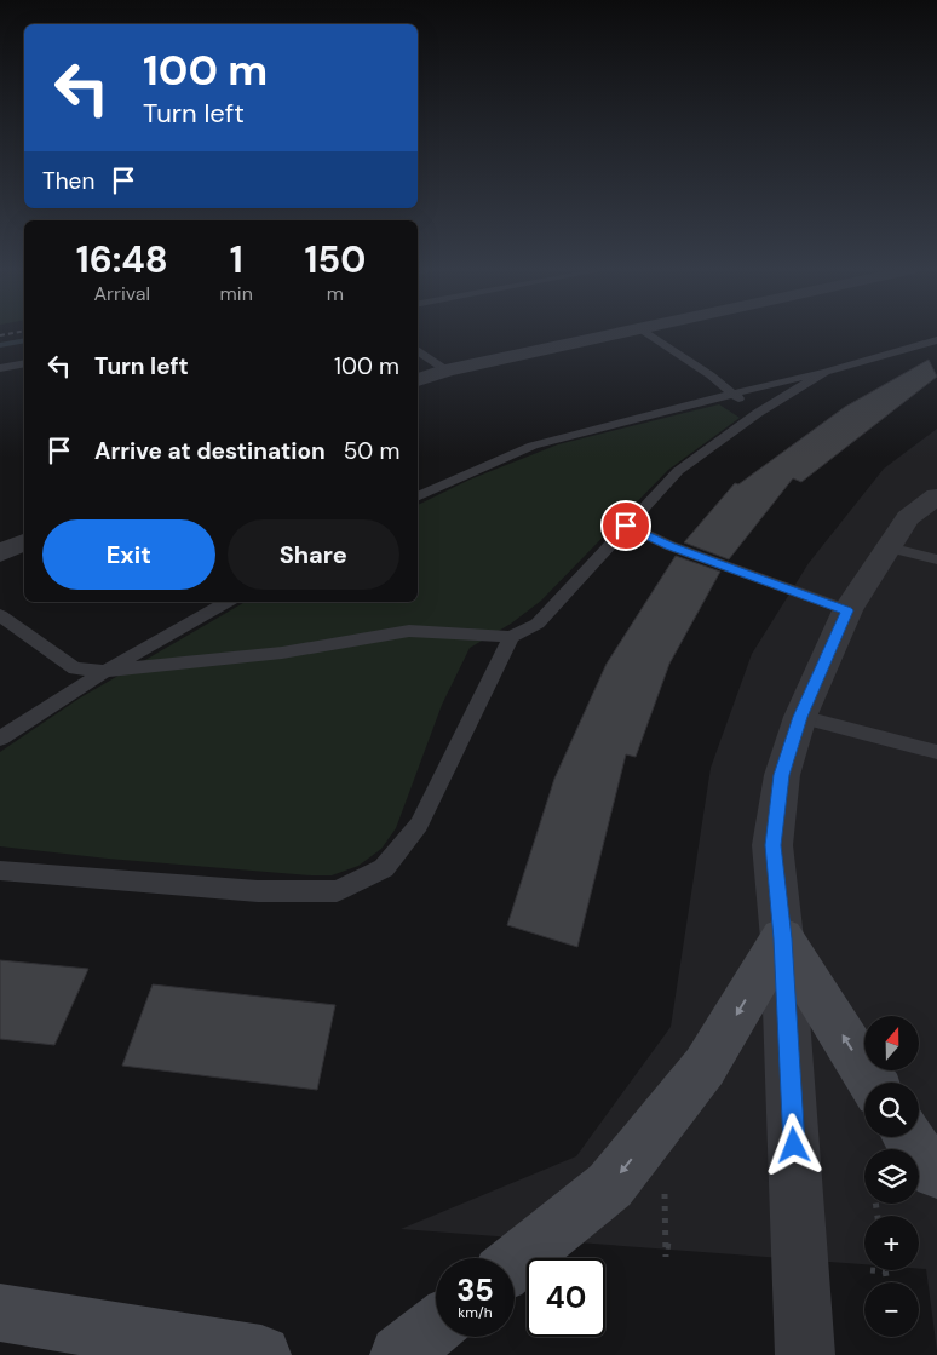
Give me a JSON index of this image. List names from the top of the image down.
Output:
{
  "north": "top",
  "page": {
    "turn": ["100 m", "Turn left"],
    "then": "Then",
    "eta": [
      "16:48",
      "Arrival",
      "1",
      "min",
      "150",
      "m"
    ],
    "list": [
      {
        "name": "Turn left",
        "value": "100 m"
      },
      {
        "name": "Arrive at destination",
        "value": "50 m"
      }
    ],
    "buttons": ["Exit", "Share"],
    "map_buttons": ["+", "−"],
    "speed": "35 km/h",
    "limit": "40"
  }
}
